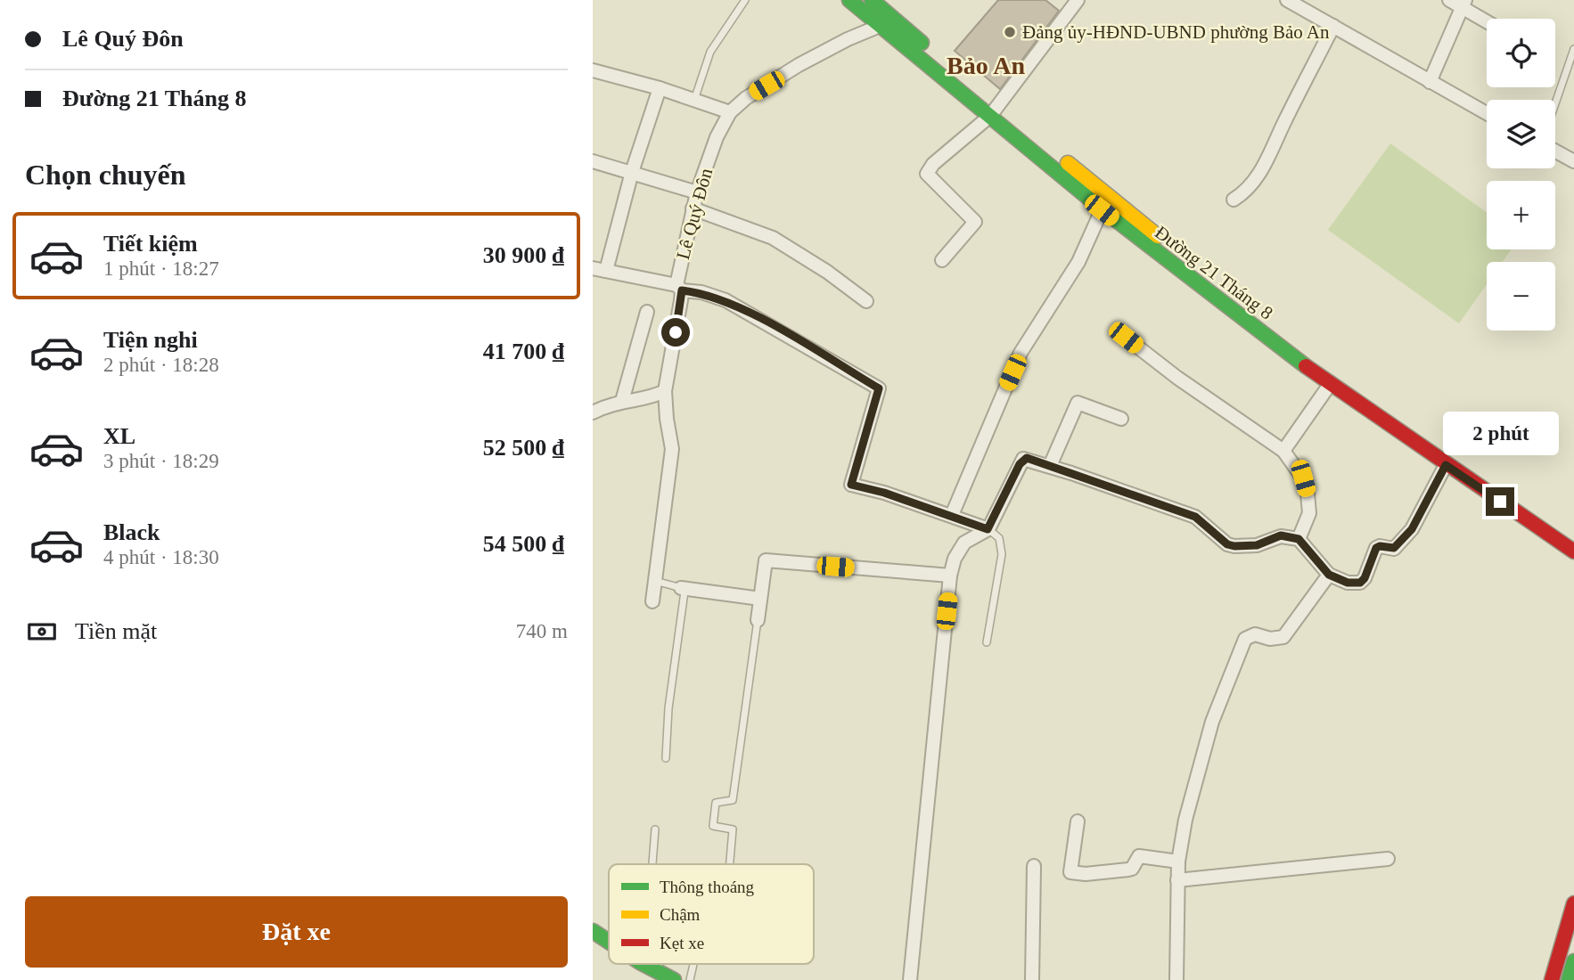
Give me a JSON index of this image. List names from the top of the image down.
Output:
{
  "streets": {
    "main road": ["Đường 21 Tháng 8"],
    "street": ["Lê Quý Đôn"]
  },
  "crossings": [
    ["Lê Quý Đôn", "Đường 21 Tháng 8"]
  ],
  "districts": ["Bảo An"],
  "places": ["Đảng ủy-HĐND-UBND phường Bảo An"],
  "legend": ["Thông thoáng", "Chậm", "Kẹt xe"],
  "page": {
    "banner": ["Lê Quý Đôn", "Đường 21 Tháng 8"],
    "map_buttons": ["+", "−"],
    "heading": "Chọn chuyến",
    "list": [
      {
        "name": "Tiết kiệm",
        "note": "1 phút · 18:27",
        "value": "30 900 ₫"
      },
      {
        "name": "Tiện nghi",
        "note": "2 phút · 18:28",
        "value": "41 700 ₫"
      },
      {
        "name": "XL",
        "note": "3 phút · 18:29",
        "value": "52 500 ₫"
      },
      {
        "name": "Black",
        "note": "4 phút · 18:30",
        "value": "54 500 ₫"
      }
    ],
    "bubble": "2 phút",
    "pay": ["Tiền mặt", "740 m"],
    "buttons": "Đặt xe"
  }
}
